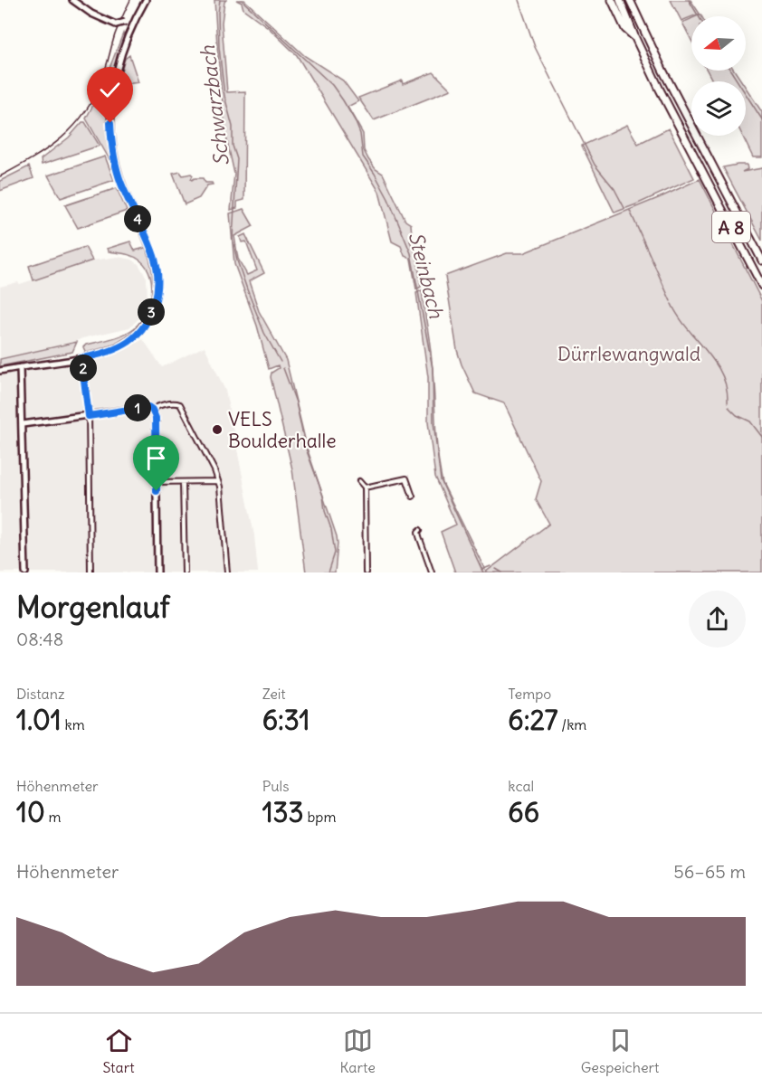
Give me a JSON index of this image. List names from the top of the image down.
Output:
{
  "streets": {
    "highway": ["A 8"]
  },
  "water": ["Schwarzbach", "Steinbach"],
  "parks": ["Dürrlewangwald"],
  "places": ["VELS Boulderhalle"],
  "north": "left",
  "page": {
    "pins": [
      "4",
      "3",
      "2",
      "1"
    ],
    "heading": ["Morgenlauf", "08:48"],
    "stats": [
      ["Distanz", "1.01 km"],
      ["Zeit", "6:31"],
      ["Tempo", "6:27 /km"],
      ["Höhenmeter", "10 m"],
      ["Puls", "133 bpm"],
      ["kcal", "66"]
    ],
    "chart": ["Höhenmeter", "56–65 m"],
    "tabs": ["Start", "Karte", "Gespeichert"]
  }
}
